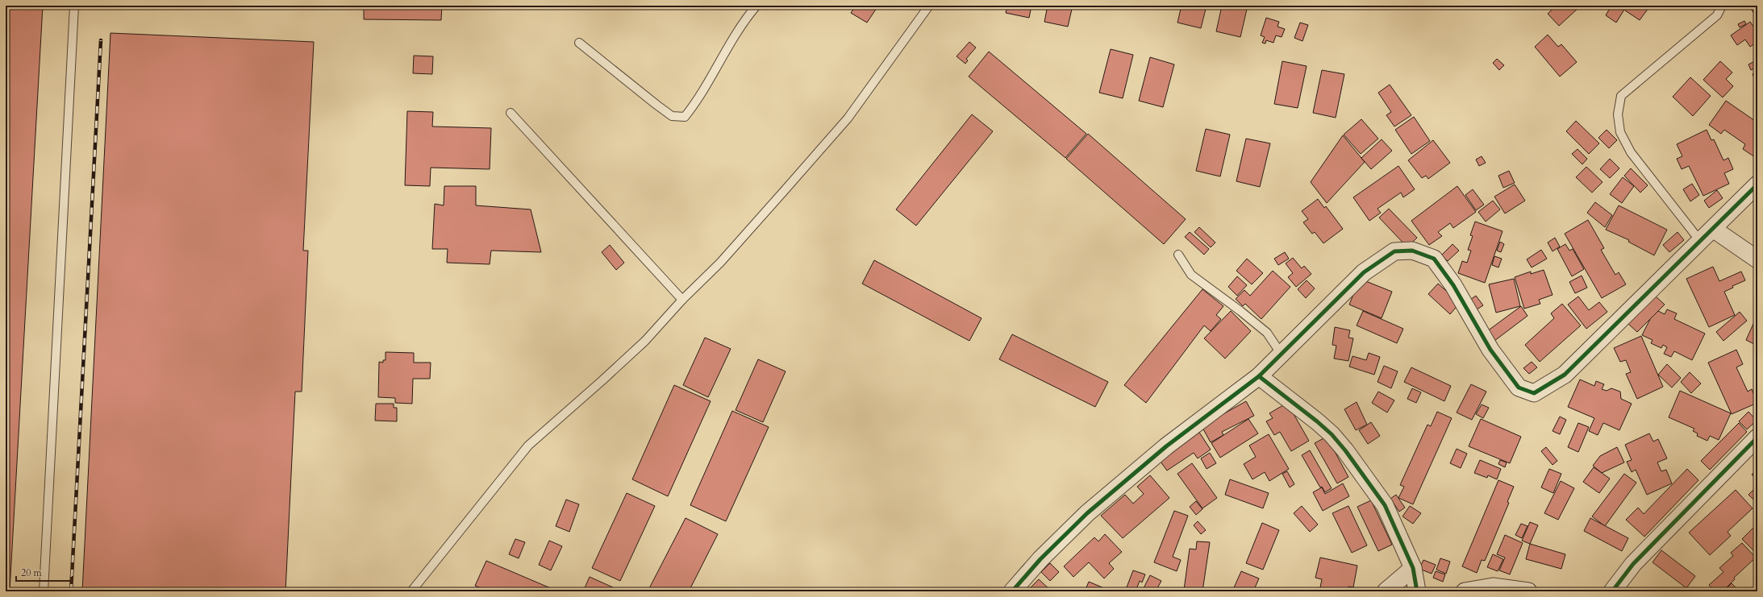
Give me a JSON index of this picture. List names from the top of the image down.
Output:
{
  "scale_bar": "20 m"
}
